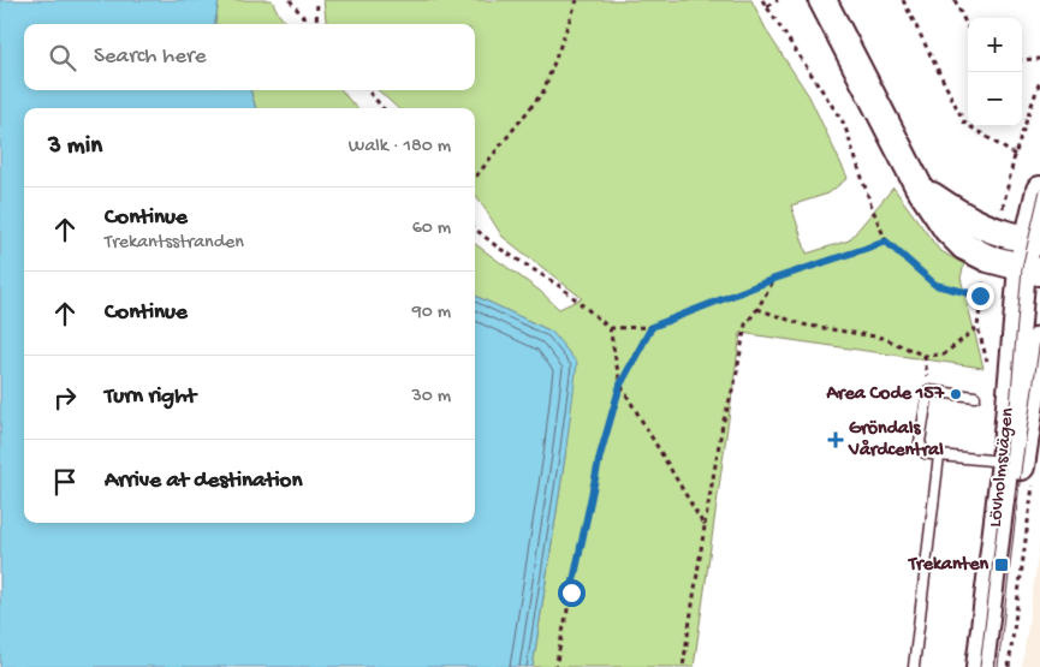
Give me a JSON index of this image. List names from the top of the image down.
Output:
{
  "streets": {
    "street": ["Lövholmsvägen"]
  },
  "places": {
    "other": ["Area Code 157"],
    "health": ["Gröndals Vårdcentral"],
    "transit": ["Trekanten"]
  },
  "page": {
    "map_buttons": ["+", "−"],
    "search": "Search here",
    "heading": ["3 min", "Walk · 180 m"],
    "list": [
      ["Continue", "Trekantsstranden", "60 m"],
      ["Continue", "90 m"],
      ["Turn right", "30 m"],
      "Arrive at destination"
    ]
  }
}
